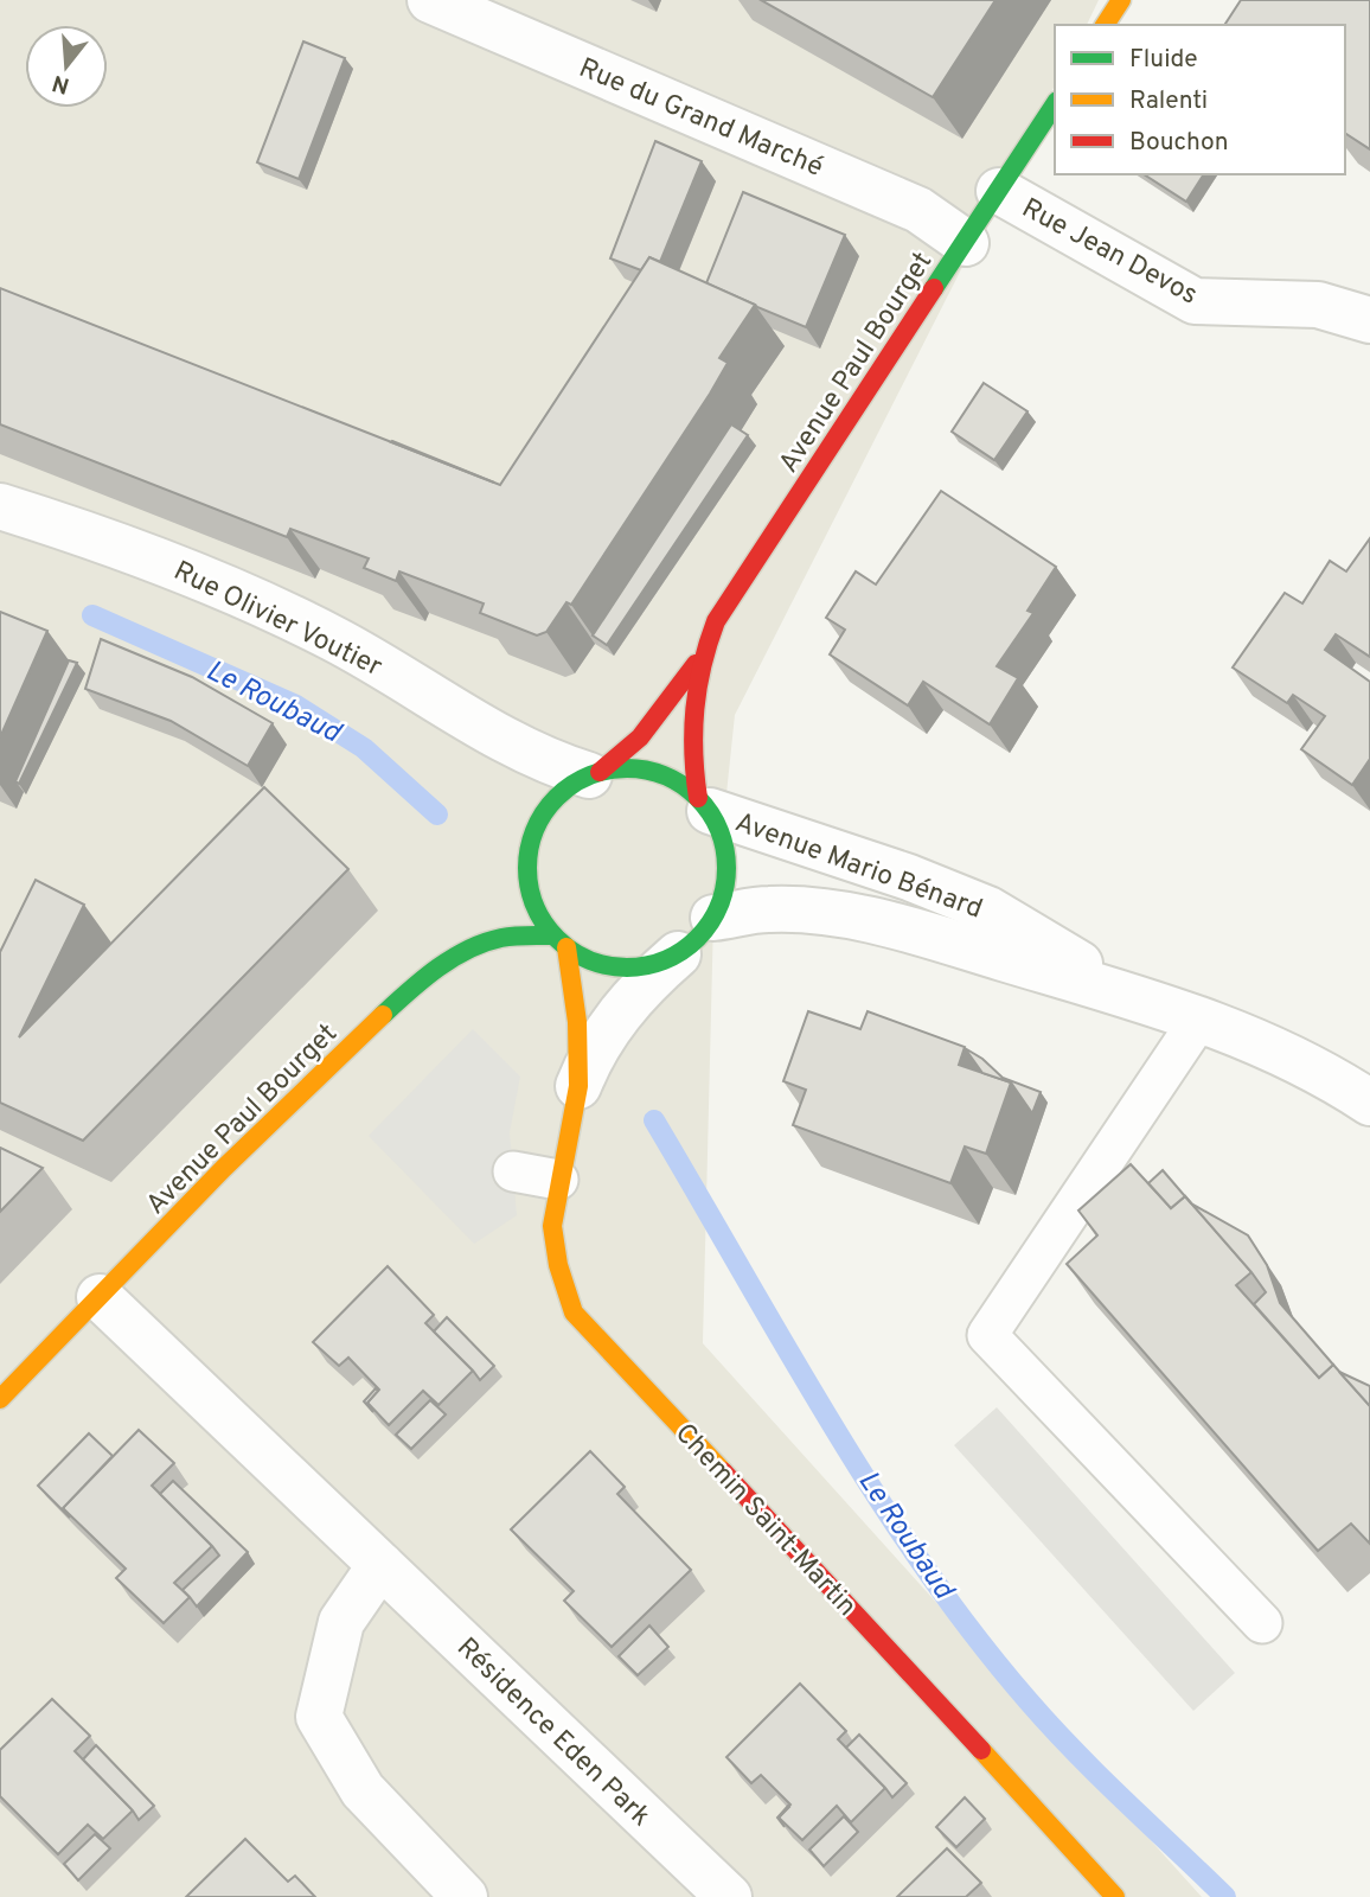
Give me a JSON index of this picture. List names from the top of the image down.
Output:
{
  "streets": {
    "street": [
      "Rue du Grand Marché",
      "Rue Jean Devos",
      "Avenue Paul Bourget",
      "Rue Olivier Voutier",
      "Avenue Mario Bénard",
      "Chemin Saint-Martin",
      "Résidence Eden Park"
    ]
  },
  "crossings": [
    ["Rue du Grand Marché", "Avenue Paul Bourget"],
    ["Rue Jean Devos", "Avenue Paul Bourget"],
    ["Avenue Paul Bourget", "Rue Olivier Voutier"],
    ["Avenue Paul Bourget", "Avenue Mario Bénard"],
    ["Avenue Paul Bourget", "Chemin Saint-Martin"],
    ["Avenue Paul Bourget", "Résidence Eden Park"],
    ["Rue Olivier Voutier", "Avenue Mario Bénard"],
    ["Rue Olivier Voutier", "Chemin Saint-Martin"],
    ["Avenue Mario Bénard", "Chemin Saint-Martin"]
  ],
  "water": ["Le Roubaud"],
  "legend": ["Fluide", "Ralenti", "Bouchon"],
  "north": "bottom"
}
